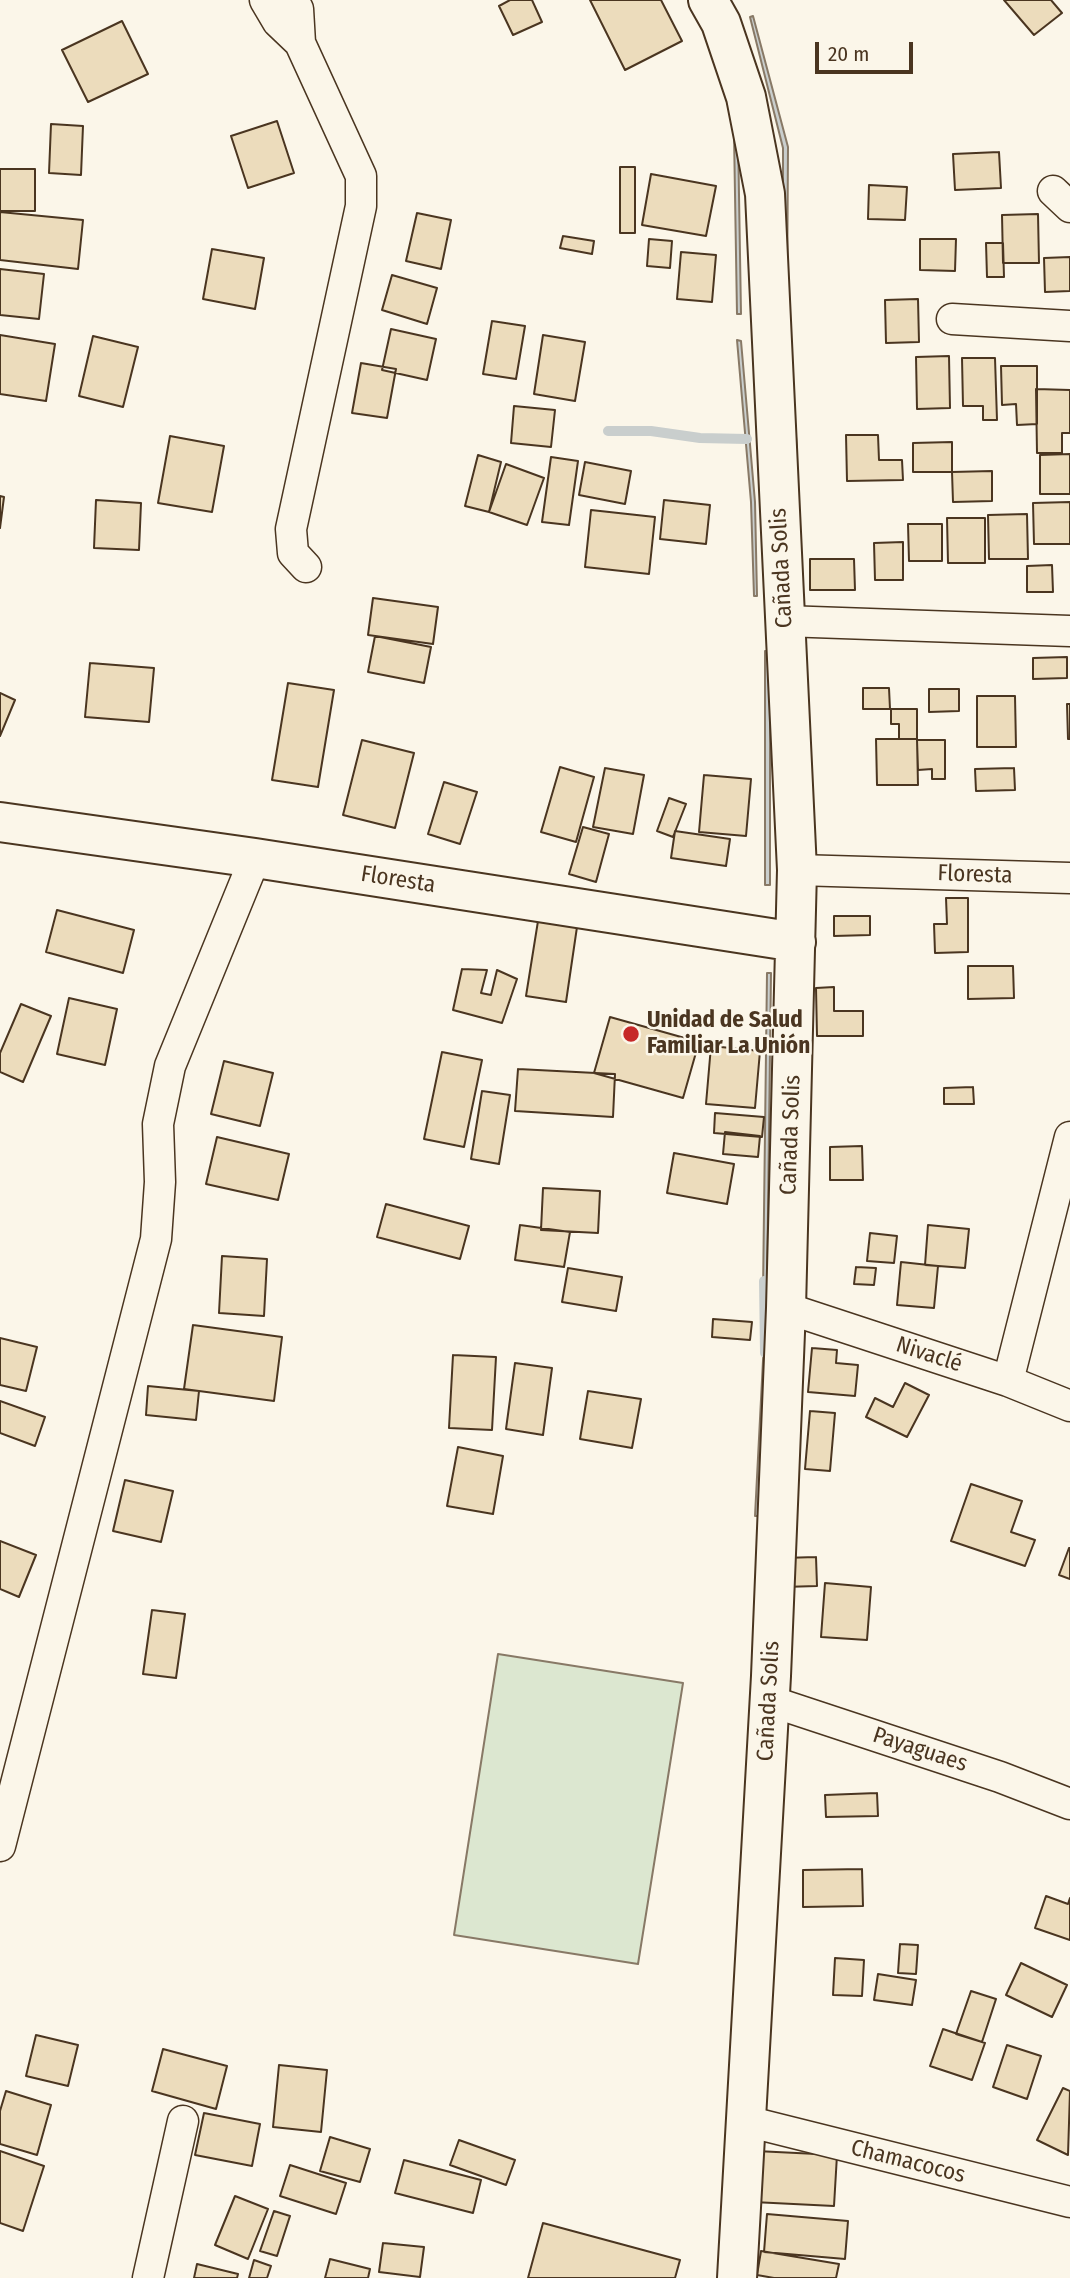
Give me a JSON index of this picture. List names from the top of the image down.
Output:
{
  "streets": {
    "street": [
      "Cañada Solis",
      "Floresta",
      "Nivaclé",
      "Payaguaes",
      "Chamacocos"
    ]
  },
  "crossings": [
    ["Cañada Solis", "Floresta"],
    ["Cañada Solis", "Nivaclé"],
    ["Cañada Solis", "Payaguaes"],
    ["Cañada Solis", "Chamacocos"]
  ],
  "places": ["Unidad de Salud Familiar La Unión"],
  "scale_bar": "20 m"
}
